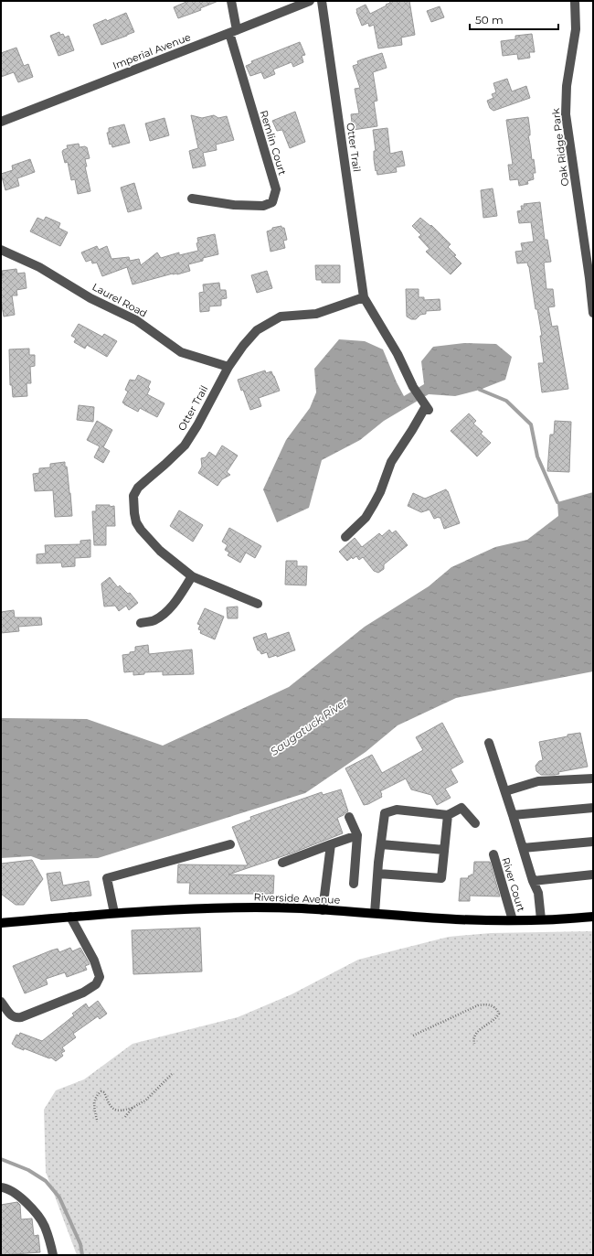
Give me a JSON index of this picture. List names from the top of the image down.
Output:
{
  "streets": {
    "main road": ["Riverside Avenue"],
    "street": [
      "Imperial Avenue",
      "Remlin Court",
      "Otter Trail",
      "Oak Ridge Park",
      "Laurel Road",
      "River Court"
    ]
  },
  "crossings": [
    ["Imperial Avenue", "Remlin Court"],
    ["Otter Trail", "Laurel Road"],
    ["River Court", "Riverside Avenue"]
  ],
  "water": ["Saugatuck River"],
  "scale_bar": "50 m"
}
